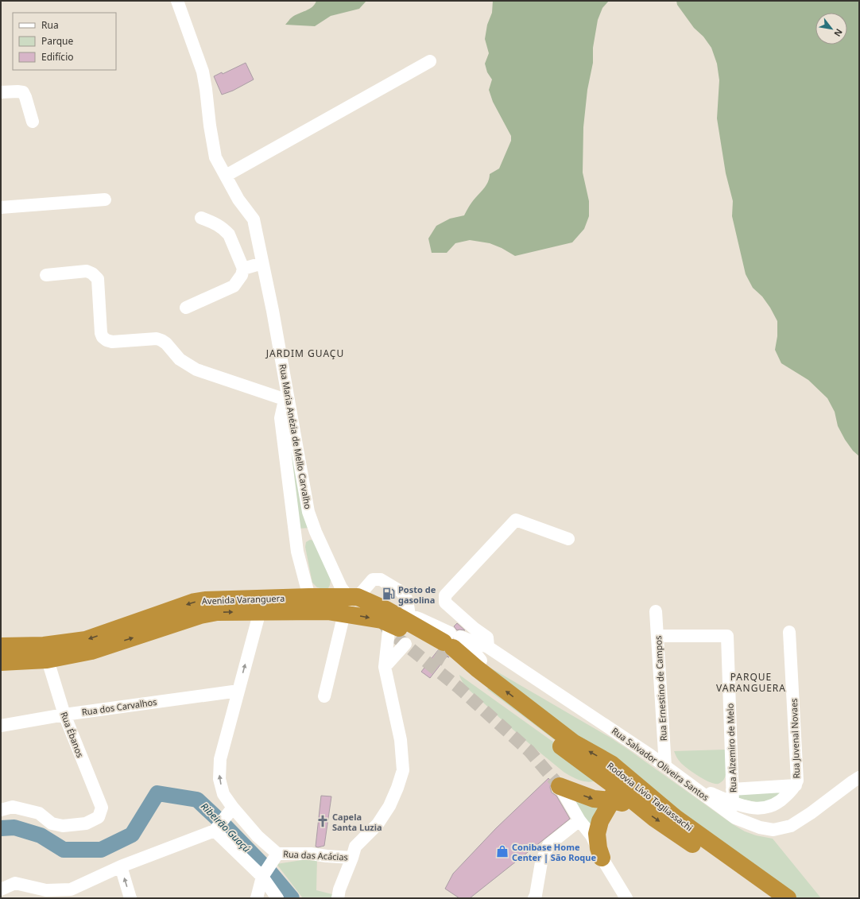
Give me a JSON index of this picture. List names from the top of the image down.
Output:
{
  "streets": {
    "highway": ["Avenida Varanguera", "Rodovia Lívio Tagliassachi"],
    "street": [
      "Rua Maria Anézia de Mello Carvalho",
      "Rua Ernestino de Campos",
      "Rua dos Carvalhos",
      "Rua Ébanos",
      "Rua Juvenal Novaes",
      "Rua Alzemiro de Melo",
      "Rua Salvador Oliveira Santos",
      "Rua das Acácias"
    ]
  },
  "crossings": [
    ["Rua Maria Anézia de Mello Carvalho", "Avenida Varanguera"],
    ["Avenida Varanguera", "Rua Ébanos"],
    ["Avenida Varanguera", "Rua Salvador Oliveira Santos"],
    ["Avenida Varanguera", "Rodovia Lívio Tagliassachi"],
    ["Rua Ernestino de Campos", "Rua Alzemiro de Melo"],
    ["Rua Ernestino de Campos", "Rua Salvador Oliveira Santos"],
    ["Rua dos Carvalhos", "Rua Ébanos"],
    ["Rua Juvenal Novaes", "Rua Alzemiro de Melo"],
    ["Rua Juvenal Novaes", "Rua Salvador Oliveira Santos"],
    ["Rua Salvador Oliveira Santos", "Rodovia Lívio Tagliassachi"]
  ],
  "districts": ["JARDIM GUAÇU", "PARQUE VARANGUERA"],
  "water": ["Ribeirão Guaçú"],
  "places": {
    "fuel station": ["Posto de gasolina"],
    "church": ["Capela Santa Luzia"],
    "shop": ["Conibase Home Center | São Roque"]
  },
  "legend": ["Rua", "Parque", "Edifício"],
  "north": "bottom right"
}
